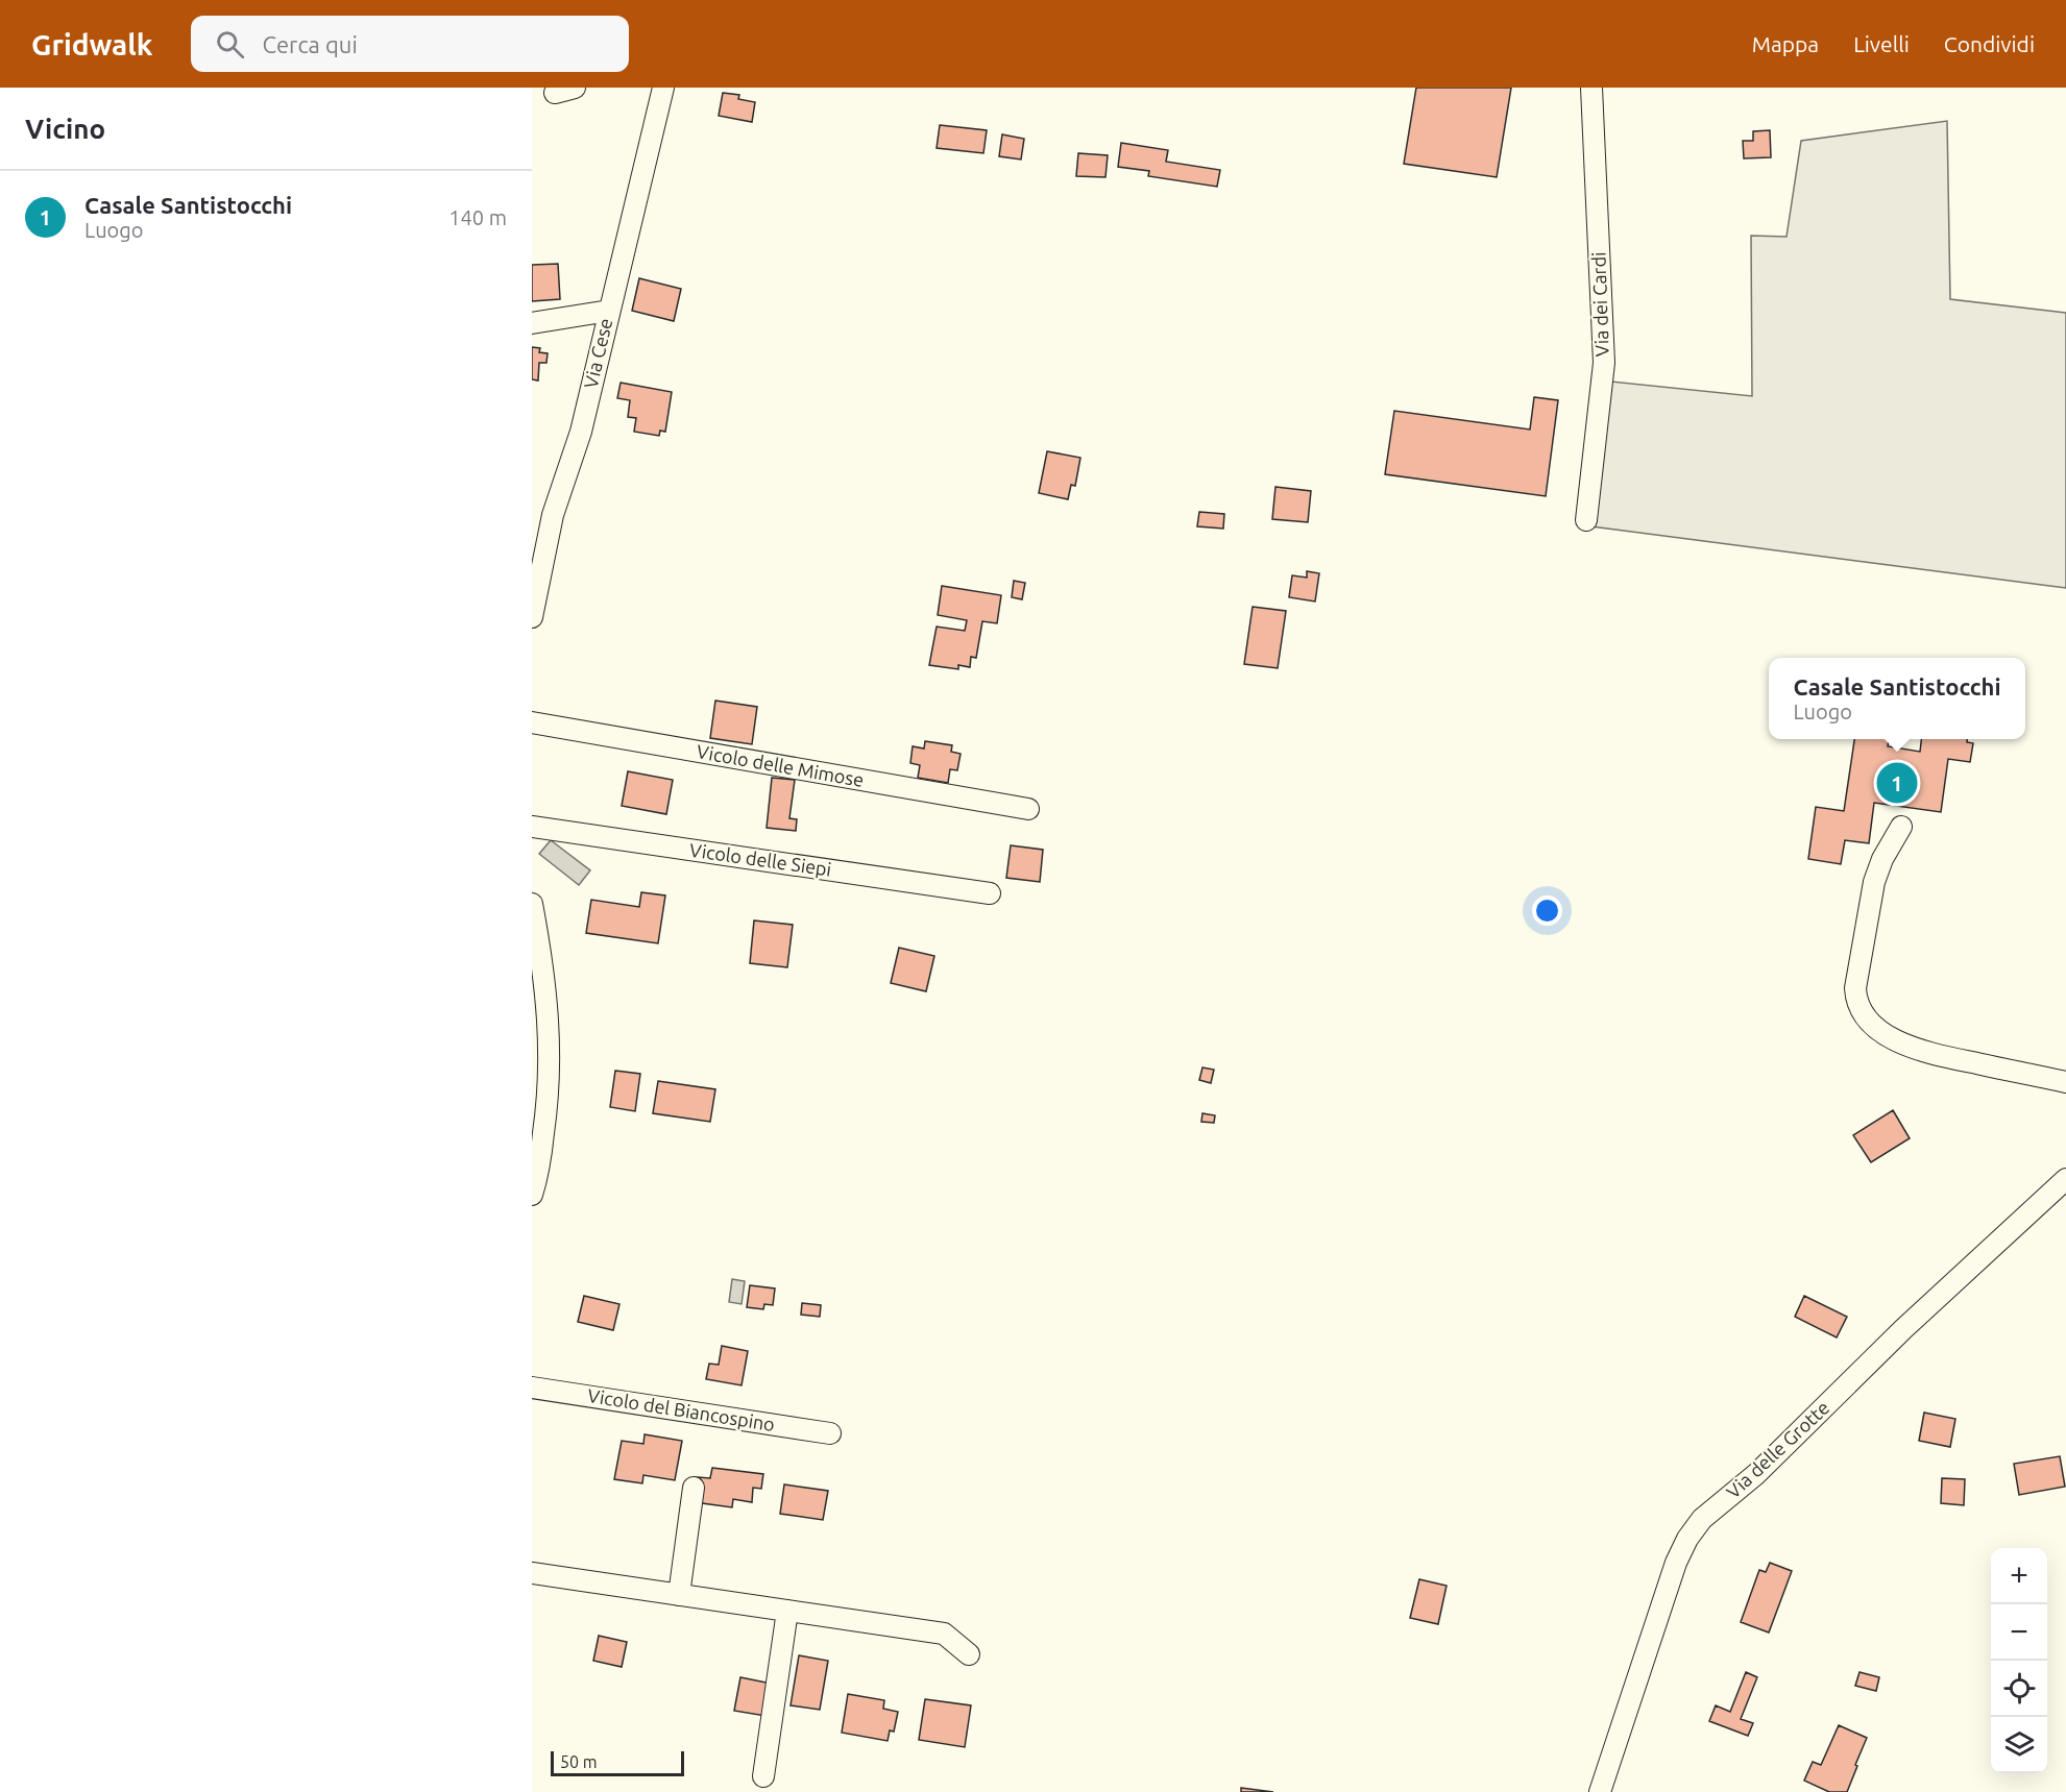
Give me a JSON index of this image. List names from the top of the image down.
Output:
{
  "streets": {
    "street": [
      "Via dei Cardi",
      "Via Cese",
      "Vicolo delle Mimose",
      "Vicolo delle Siepi",
      "Vicolo del Biancospino",
      "Via delle Grotte"
    ]
  },
  "scale_bar": "50 m",
  "page": {
    "header": "Gridwalk",
    "search": "Cerca qui",
    "nav": ["Mappa", "Livelli", "Condividi"],
    "heading": "Vicino",
    "list": [
      {
        "mark": "1",
        "name": "Casale Santistocchi",
        "note": "Luogo",
        "value": "140 m"
      }
    ],
    "popup": ["Casale Santistocchi", "Luogo"],
    "pins": "1",
    "map_buttons": ["+", "−"],
    "scale": "50 m"
  }
}
